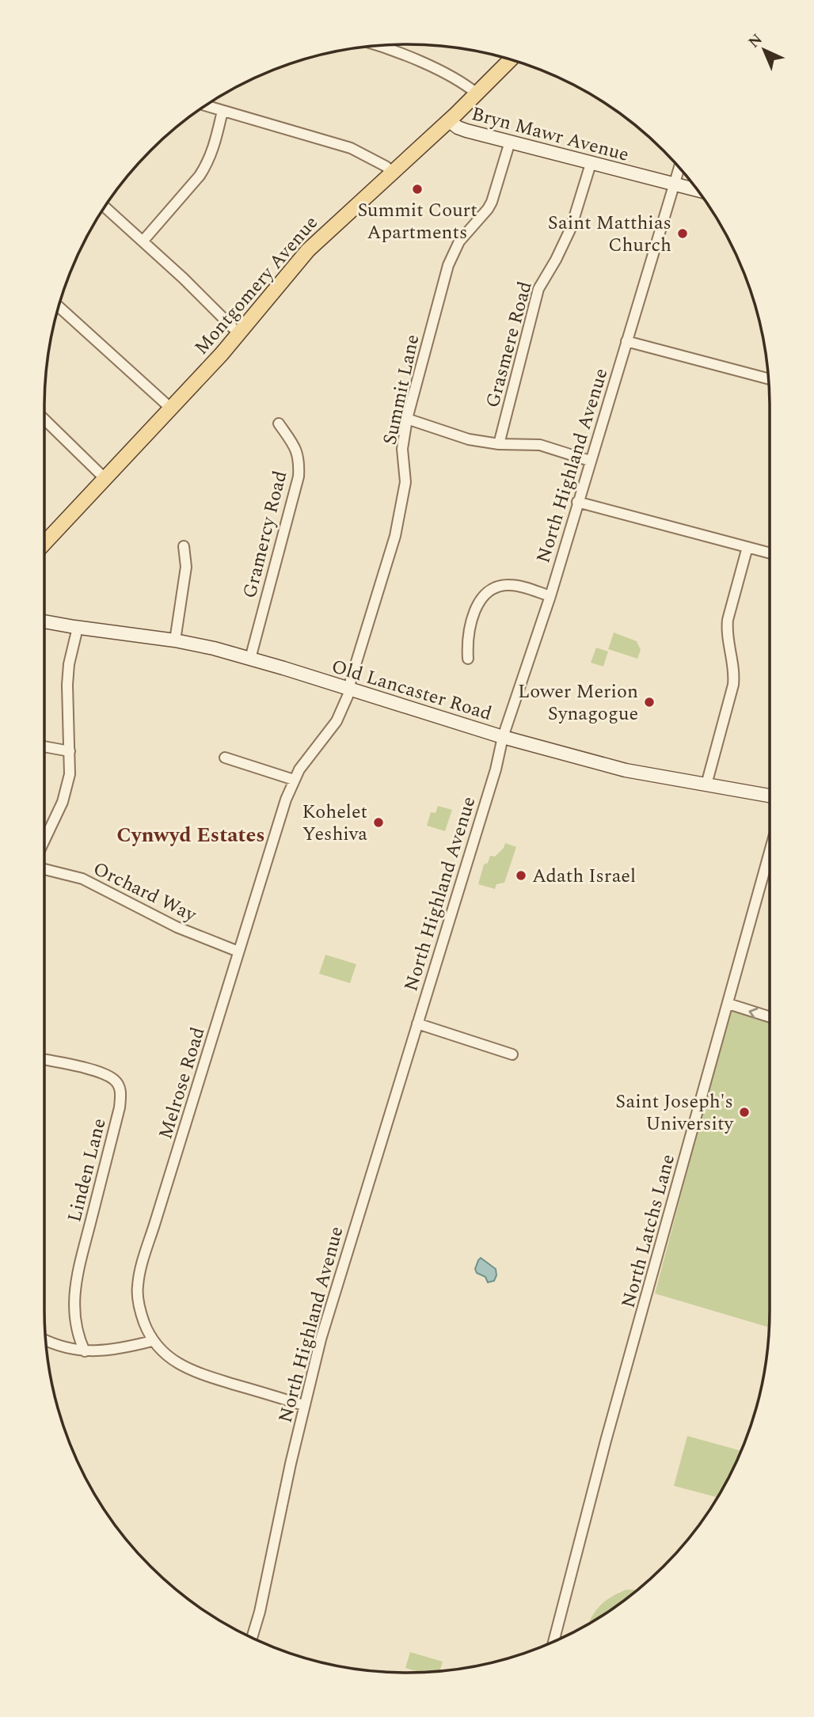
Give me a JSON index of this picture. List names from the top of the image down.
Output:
{
  "streets": {
    "main road": ["Bryn Mawr Avenue", "Montgomery Avenue", "Old Lancaster Road"],
    "street": [
      "Grasmere Road",
      "Summit Lane",
      "North Highland Avenue",
      "Gramercy Road",
      "Orchard Way",
      "Melrose Road",
      "Linden Lane",
      "North Latchs Lane"
    ]
  },
  "crossings": [
    ["Bryn Mawr Avenue", "Montgomery Avenue"],
    ["Bryn Mawr Avenue", "Grasmere Road"],
    ["Bryn Mawr Avenue", "Summit Lane"],
    ["Bryn Mawr Avenue", "North Highland Avenue"],
    ["Summit Lane", "Old Lancaster Road"],
    ["Summit Lane", "Melrose Road"],
    ["North Highland Avenue", "Old Lancaster Road"],
    ["North Highland Avenue", "Melrose Road"],
    ["Gramercy Road", "Old Lancaster Road"],
    ["Old Lancaster Road", "Melrose Road"],
    ["Orchard Way", "Melrose Road"]
  ],
  "districts": ["Cynwyd Estates"],
  "places": [
    "Summit Court Apartments",
    "Saint Matthias Church",
    "Lower Merion Synagogue",
    "Kohelet Yeshiva",
    "Adath Israel",
    "Saint Joseph's University"
  ],
  "north": "top left"
}
